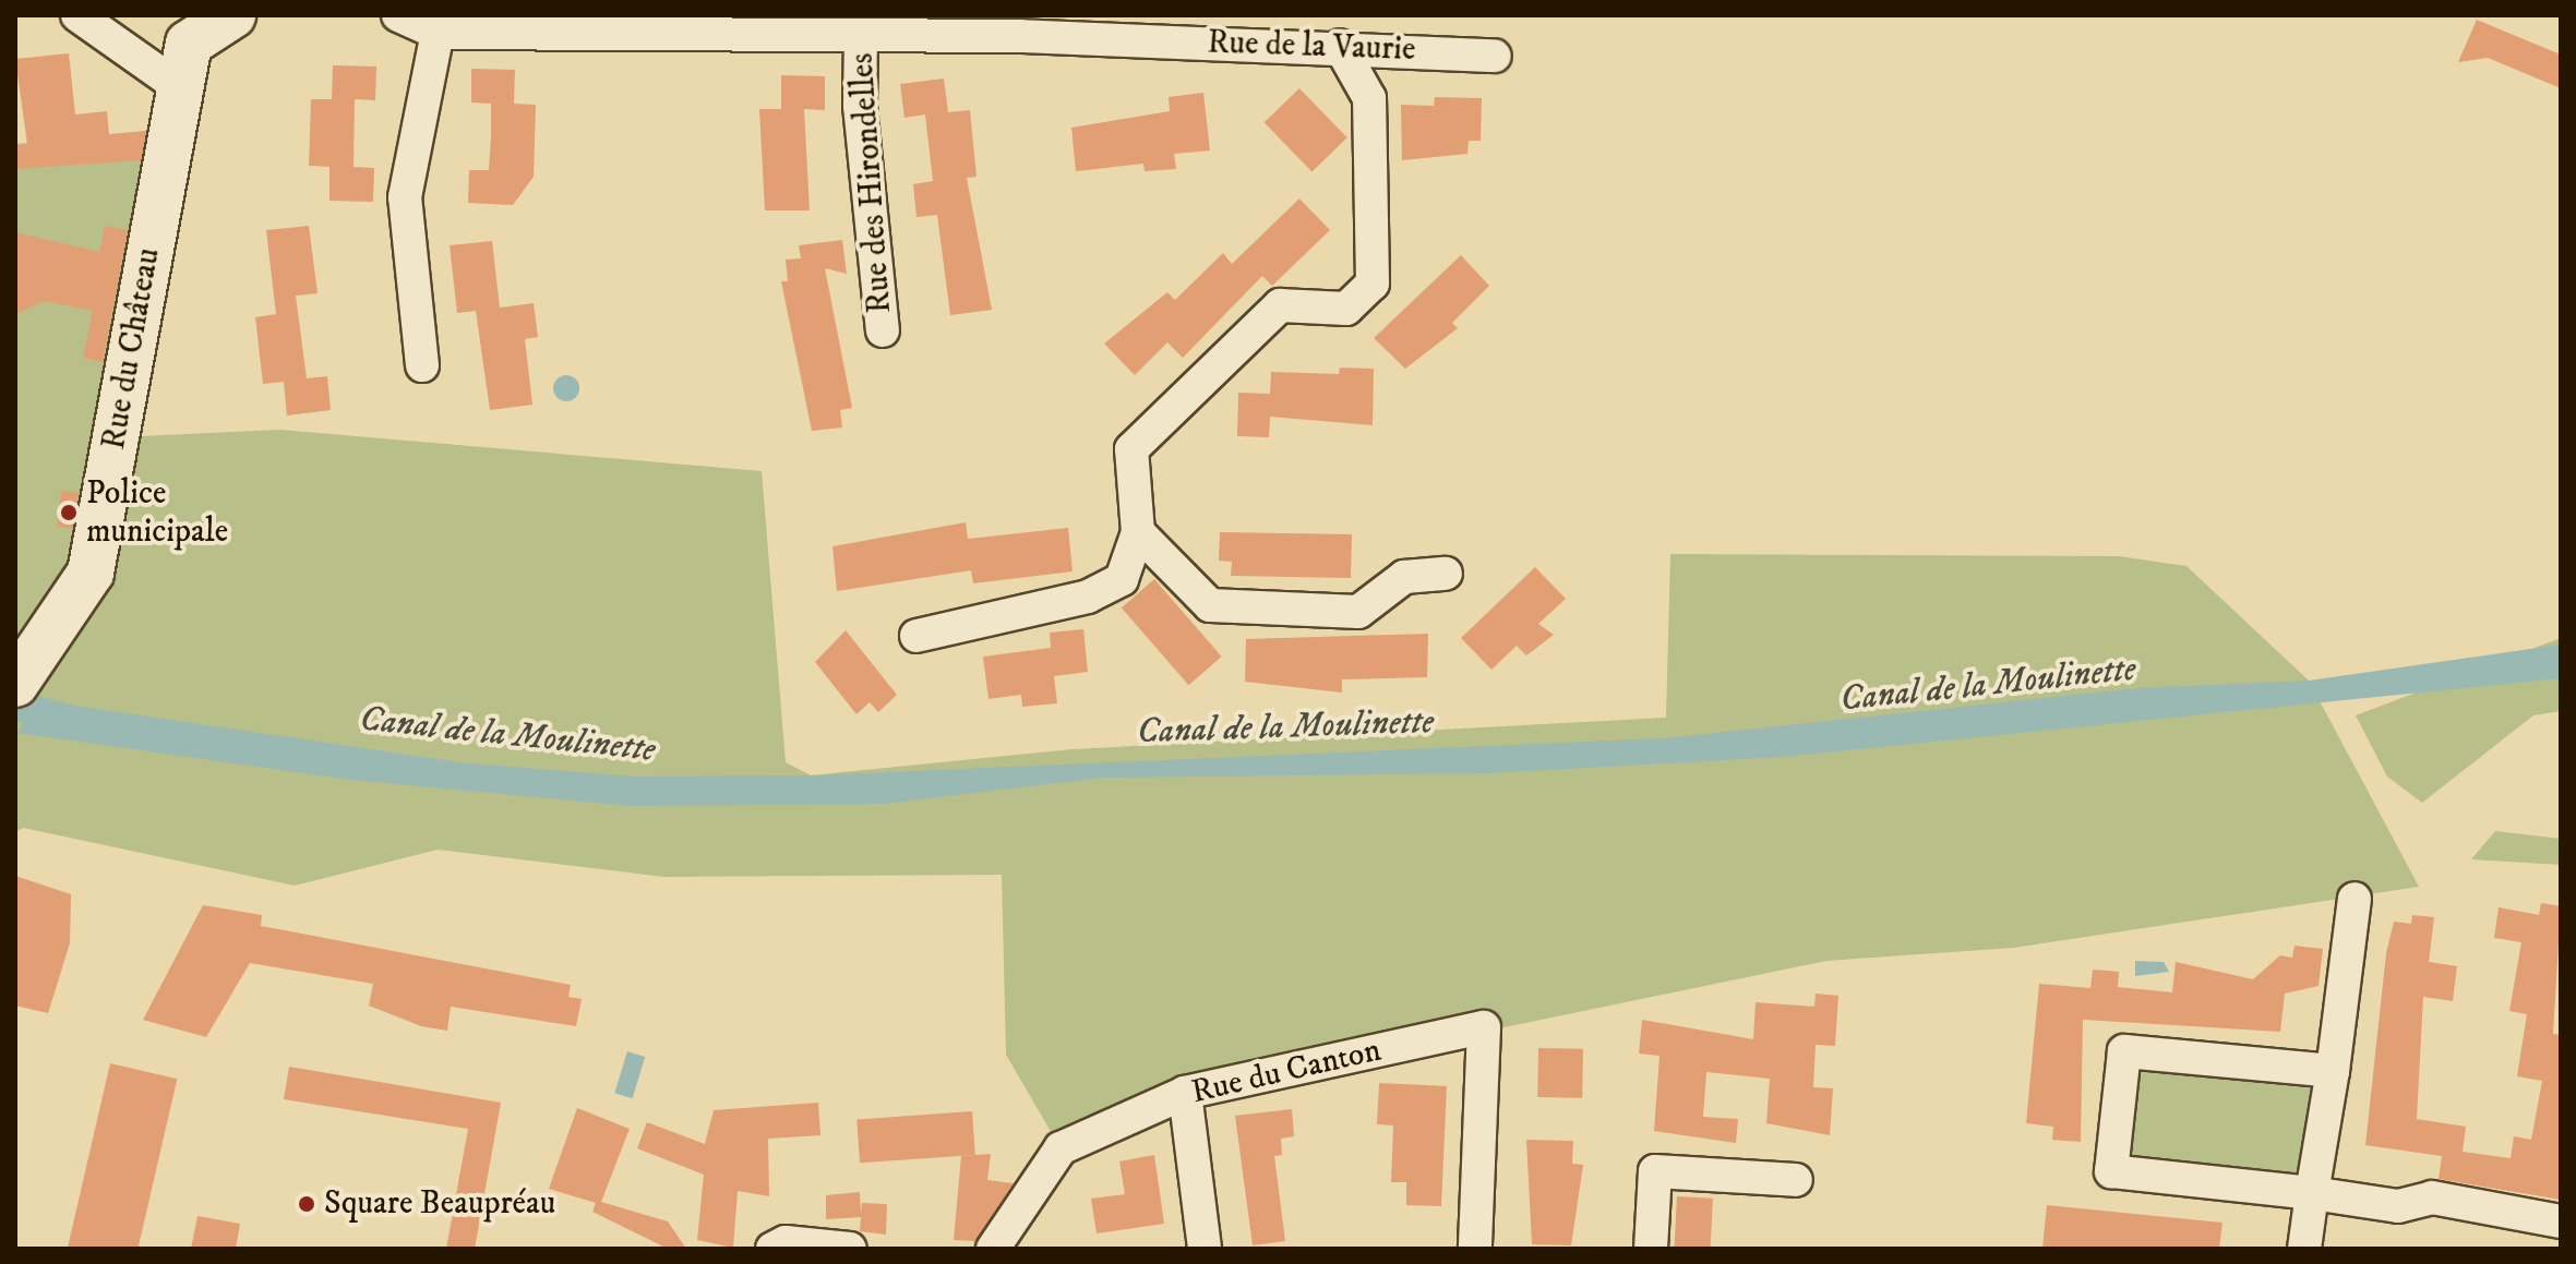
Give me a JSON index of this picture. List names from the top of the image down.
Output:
{
  "streets": {
    "street": [
      "Rue de la Vaurie",
      "Rue des Hirondelles",
      "Rue du Château",
      "Rue du Canton"
    ]
  },
  "crossings": [
    ["Rue de la Vaurie", "Rue des Hirondelles"]
  ],
  "water": ["Canal de la Moulinette"],
  "places": ["Police municipale", "Square Beaupréau"]
}
